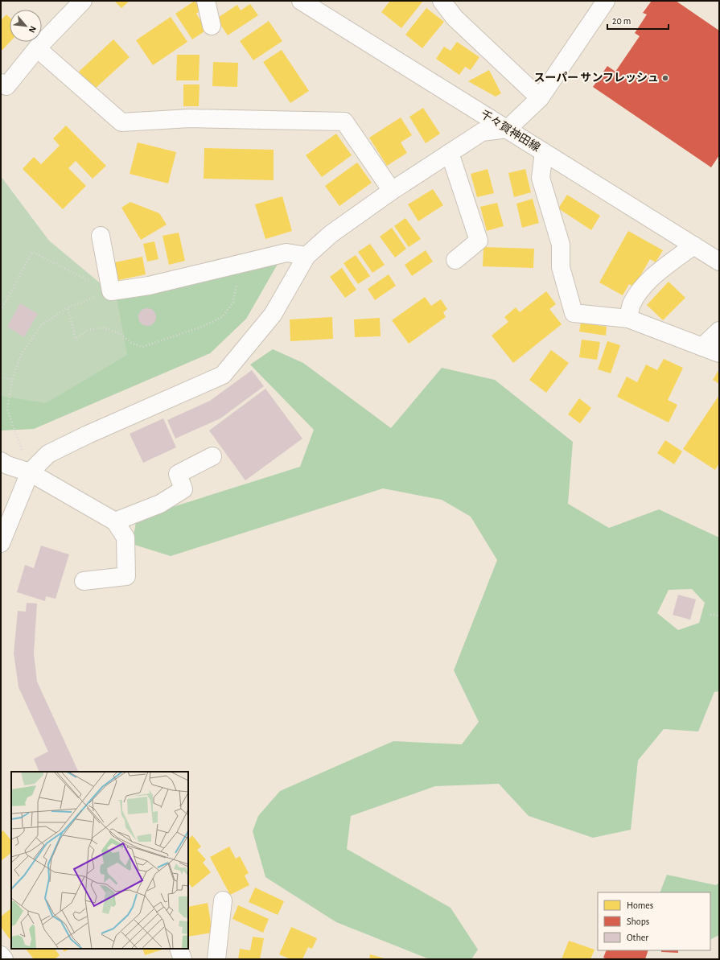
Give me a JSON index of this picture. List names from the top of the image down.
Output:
{
  "streets": {
    "street": ["千々賀神田線"]
  },
  "places": ["スーパー サンフレッシュ"],
  "legend": ["Homes", "Shops", "Other"],
  "scale_bar": "20 m",
  "north": "bottom right"
}
